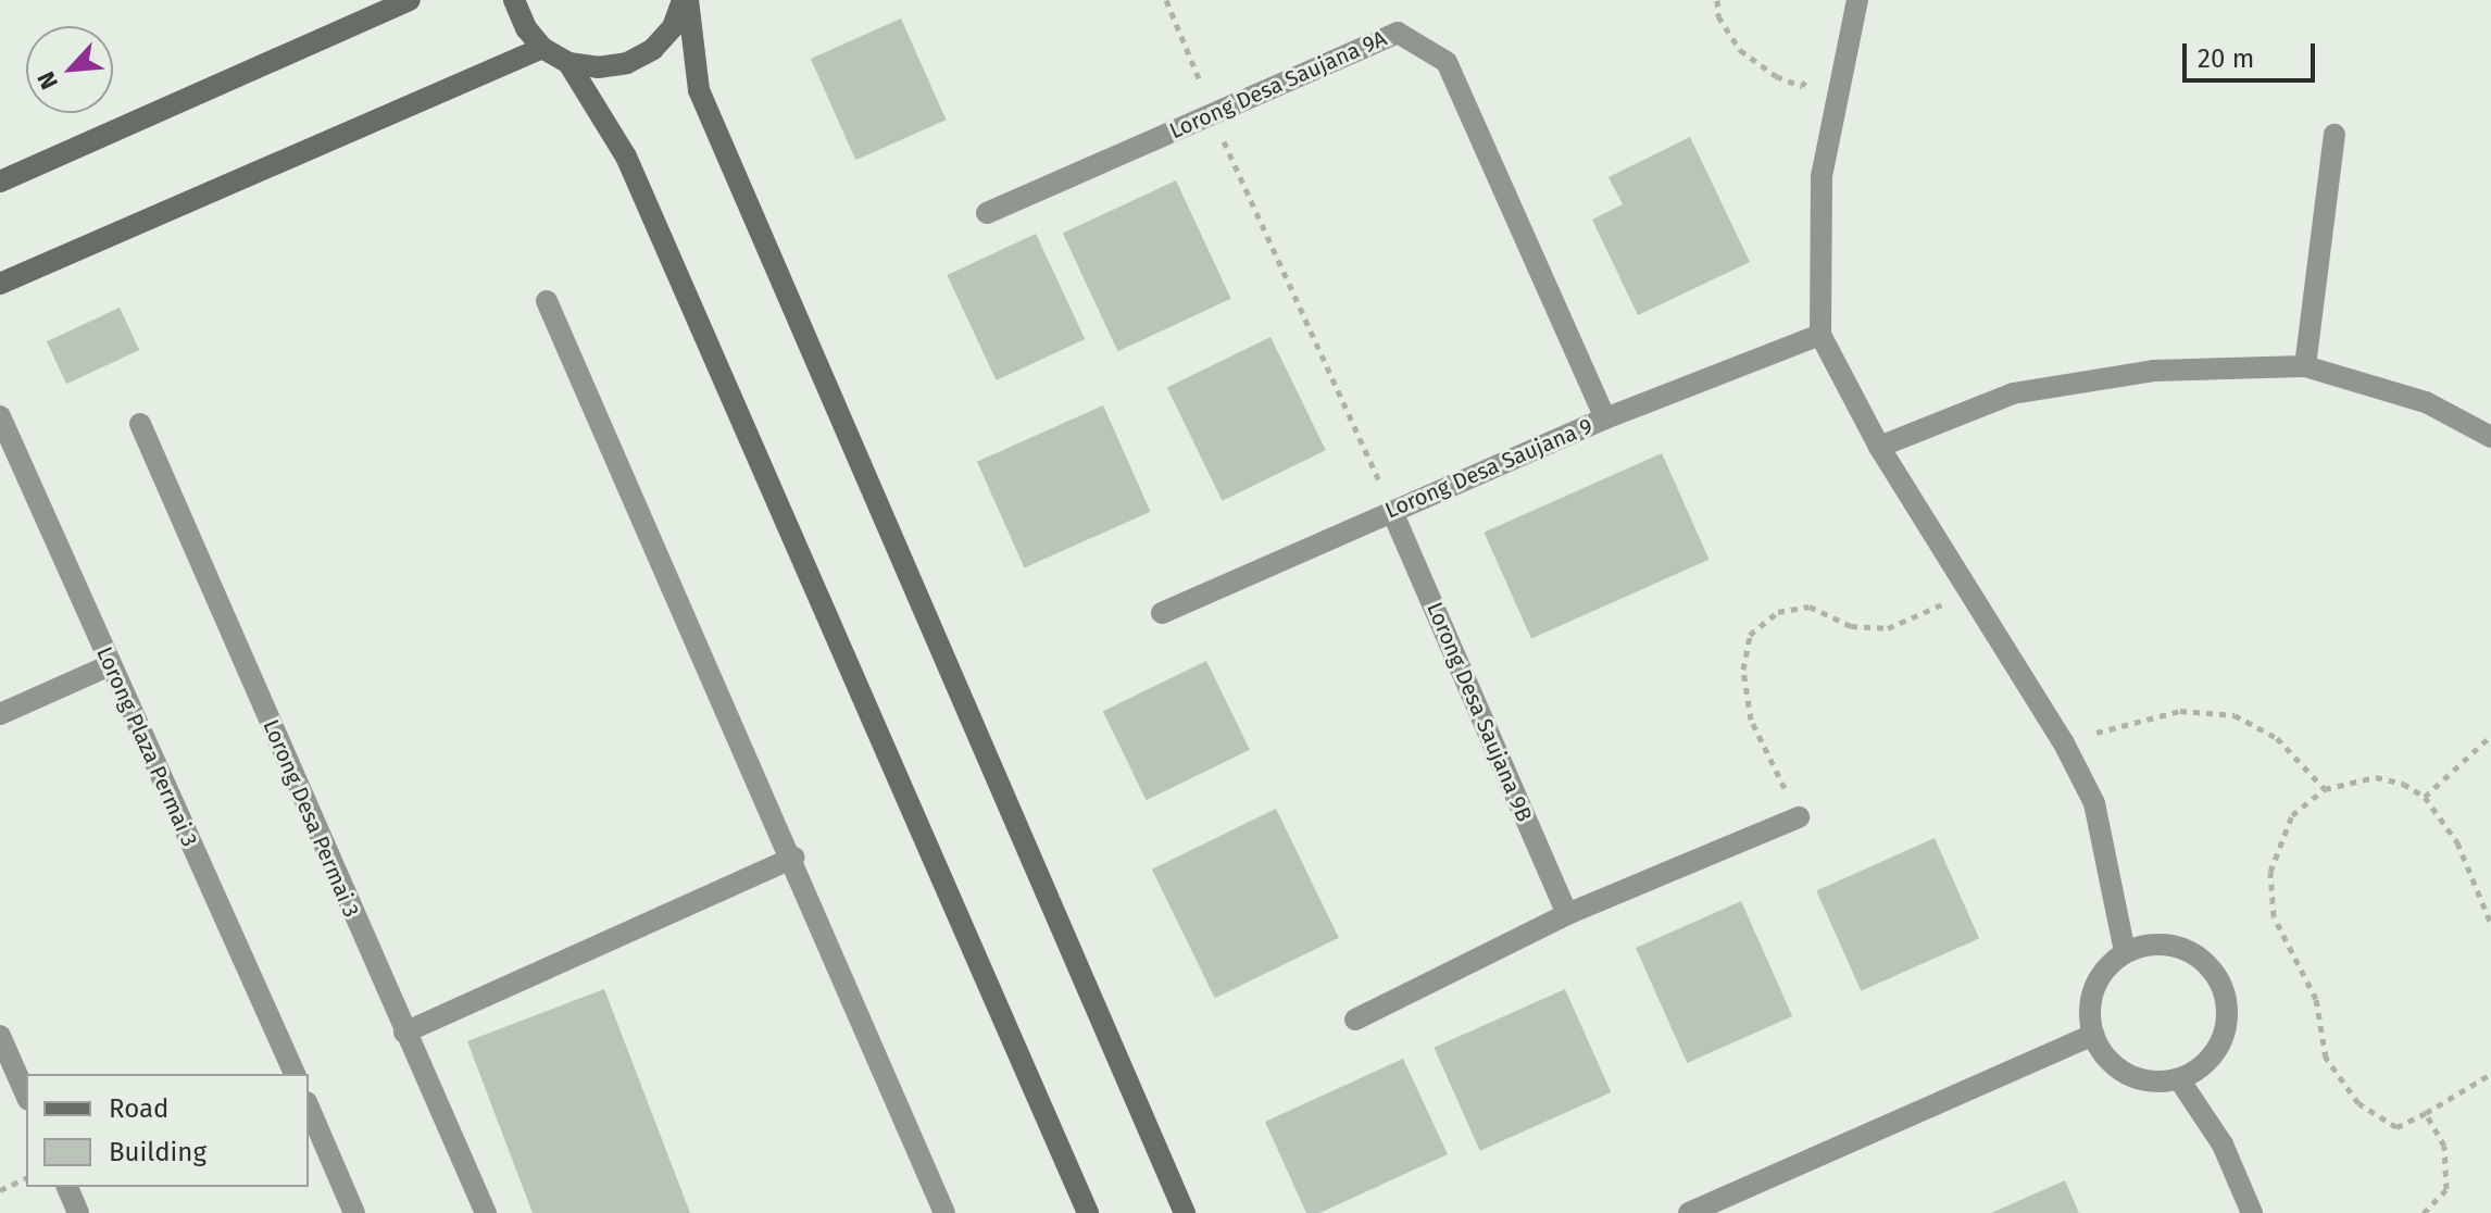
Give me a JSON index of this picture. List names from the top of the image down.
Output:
{
  "streets": {
    "street": [
      "Lorong Desa Saujana 9A",
      "Lorong Desa Saujana 9",
      "Lorong Desa Saujana 9B",
      "Lorong Plaza Permai 3",
      "Lorong Desa Permai 3"
    ]
  },
  "crossings": [
    ["Lorong Desa Saujana 9A", "Lorong Desa Saujana 9"],
    ["Lorong Desa Saujana 9", "Lorong Desa Saujana 9B"]
  ],
  "legend": ["Road", "Building"],
  "scale_bar": "20 m",
  "north": "bottom left"
}
